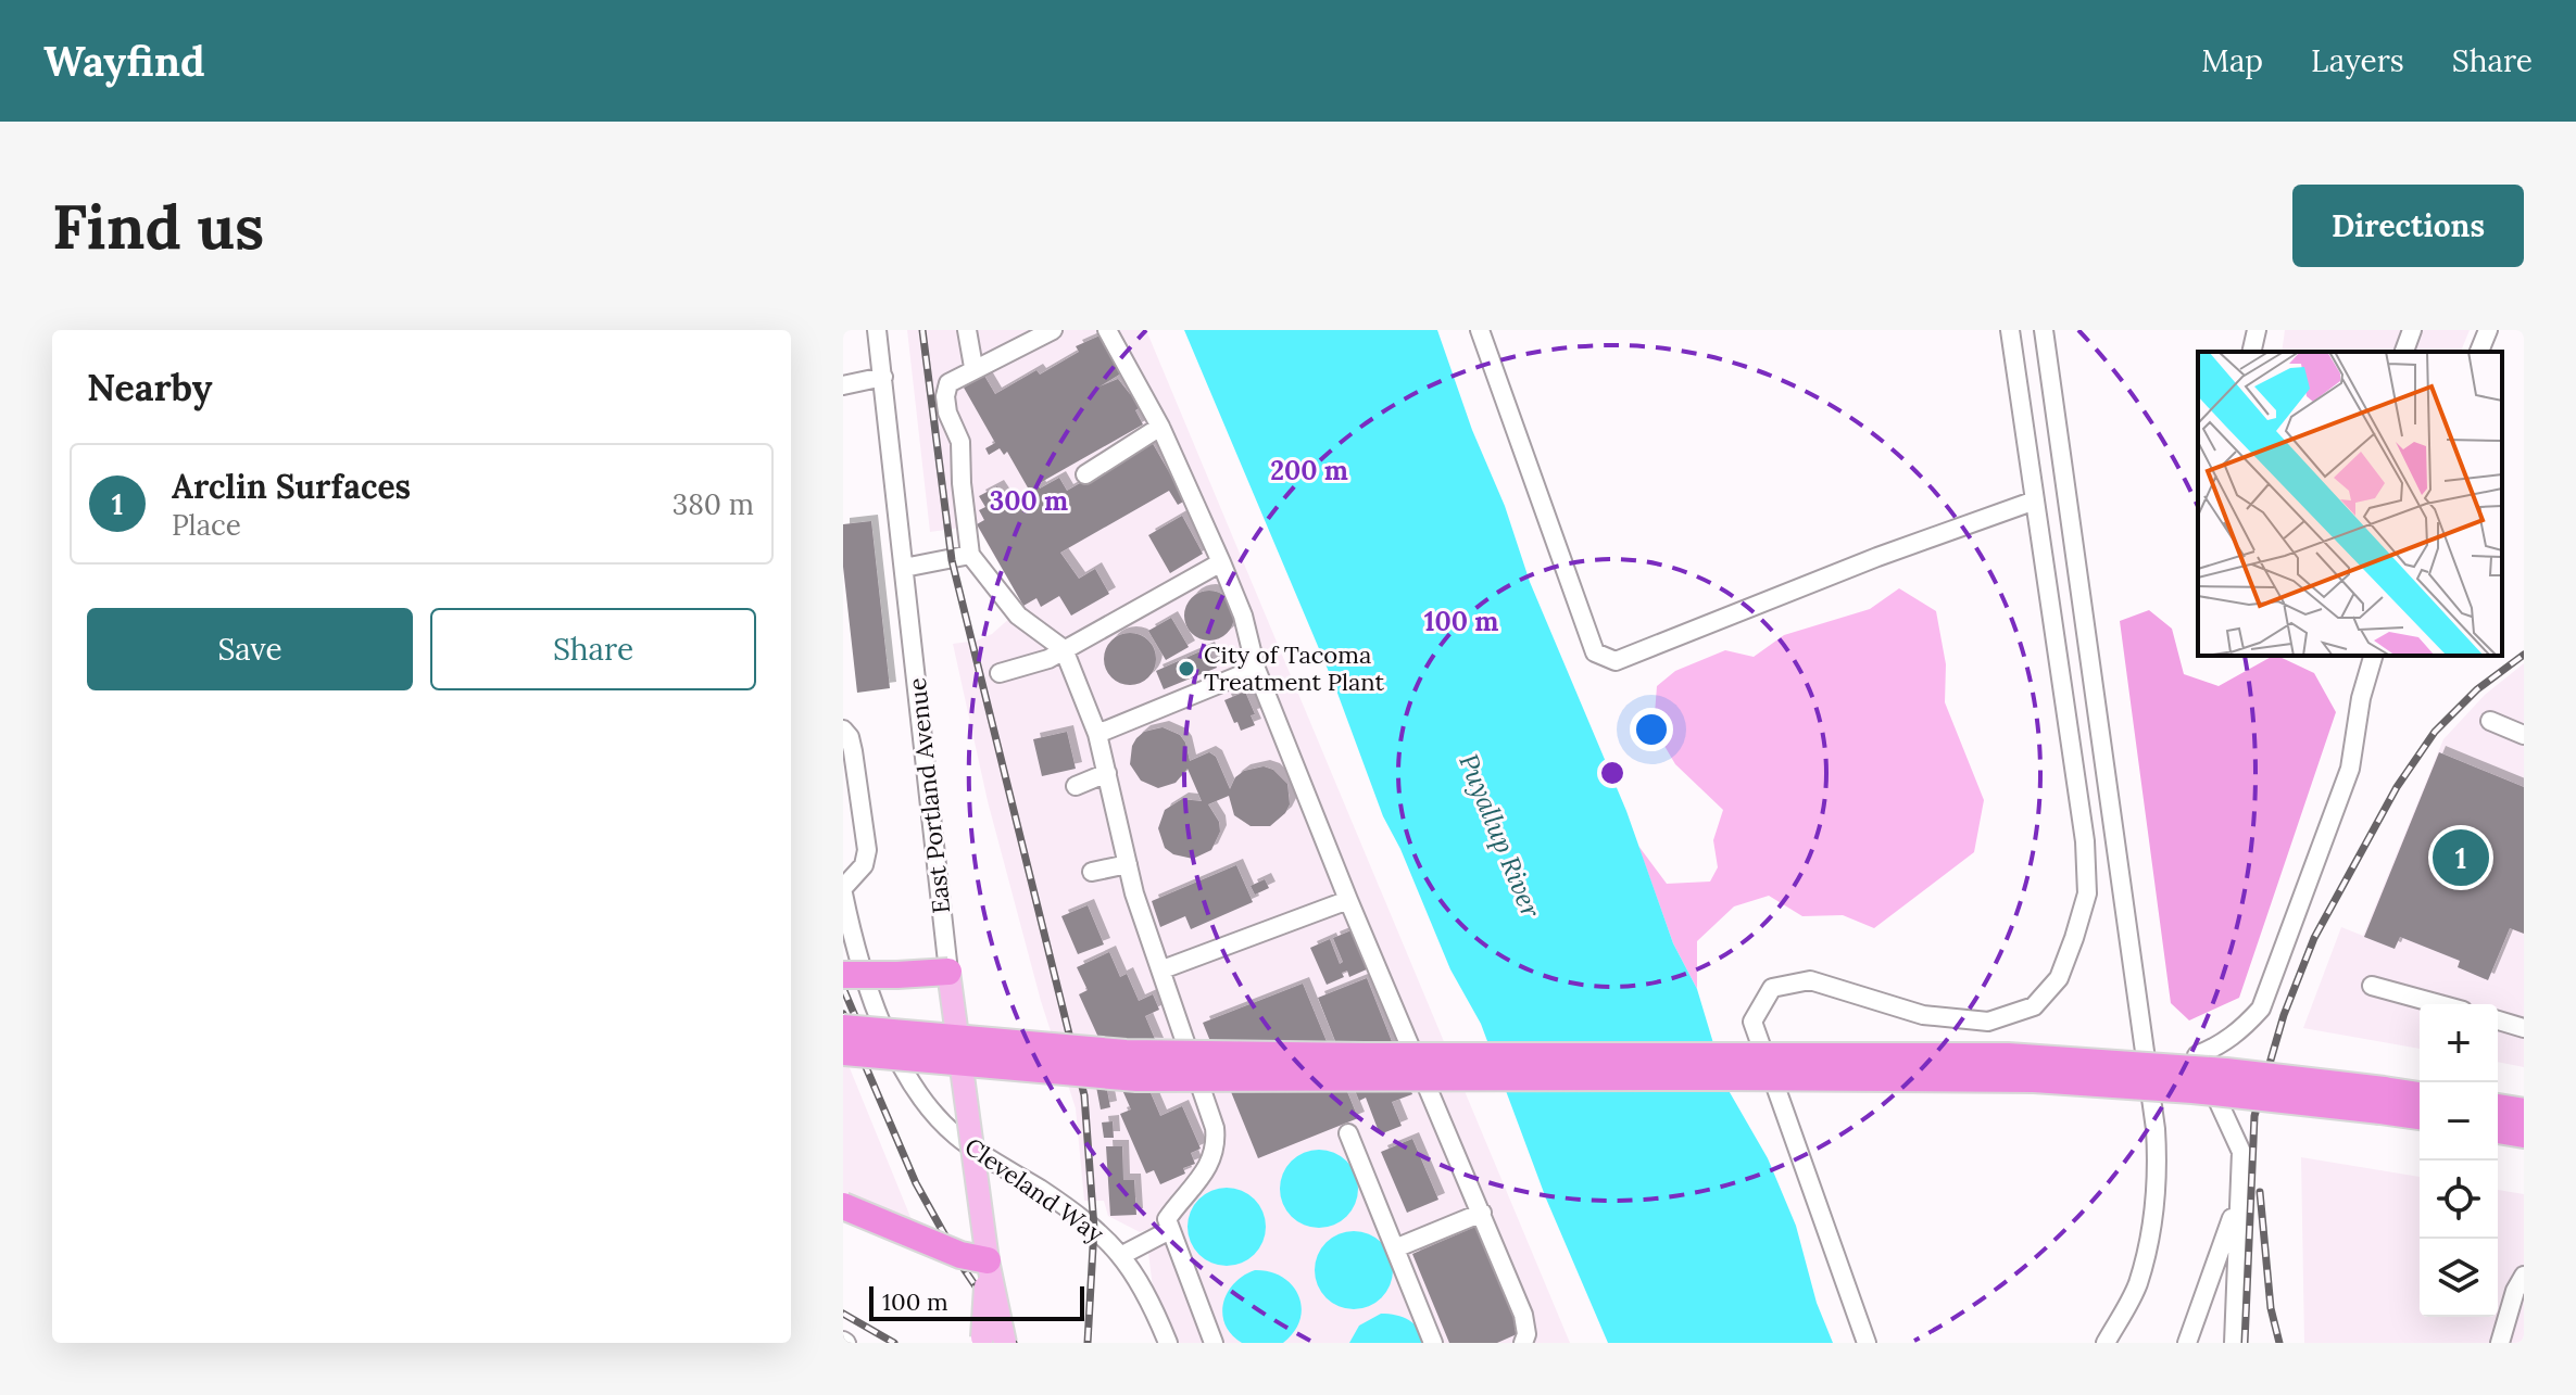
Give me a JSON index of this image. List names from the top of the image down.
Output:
{
  "streets": {
    "main road": ["East Portland Avenue"],
    "street": ["Cleveland Way"]
  },
  "water": ["Puyallup River"],
  "places": ["City of Tacoma Treatment Plant"],
  "scale_bar": "100 m",
  "page": {
    "header": "Wayfind",
    "nav": ["Map", "Layers", "Share"],
    "buttons": [
      "Directions",
      ["Save", "Share"]
    ],
    "title": "Find us",
    "heading": "Nearby",
    "list": [
      {
        "mark": "1",
        "name": "Arclin Surfaces",
        "note": "Place",
        "value": "380 m"
      }
    ],
    "pins": "1",
    "map_buttons": ["+", "−"],
    "scale": "100 m"
  },
  "rings": ["200 m", "300 m", "100 m"]
}
